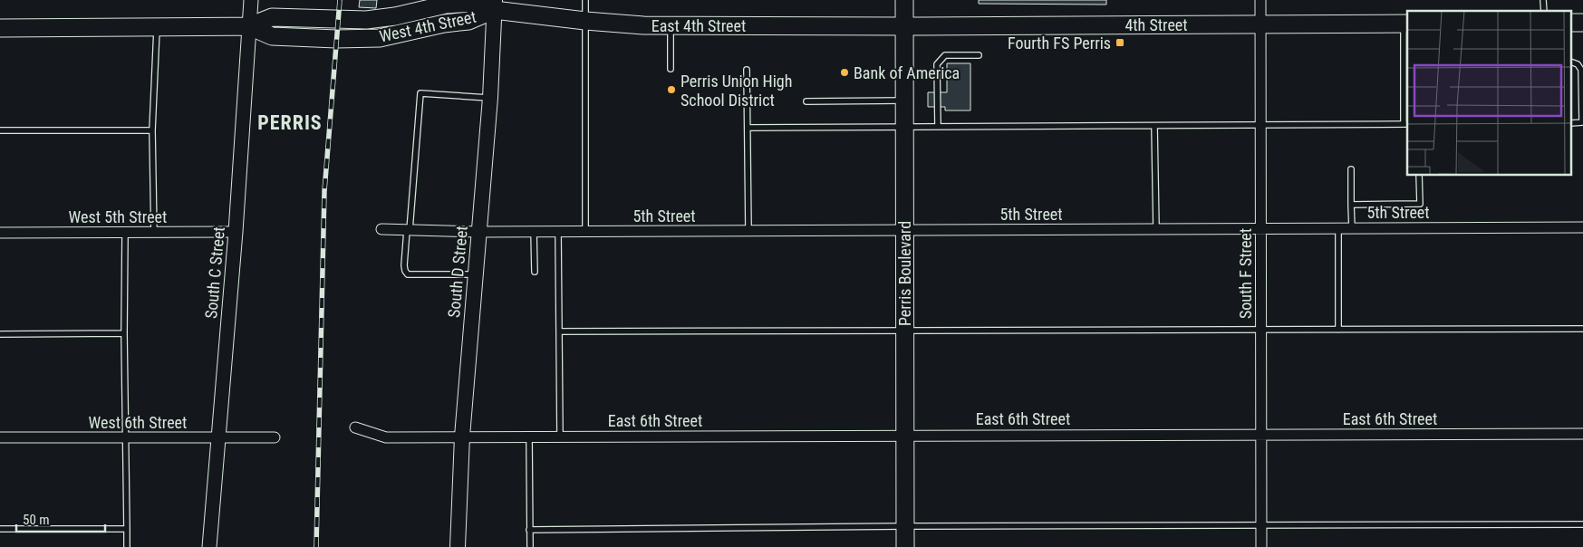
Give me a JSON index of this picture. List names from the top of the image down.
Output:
{
  "streets": {
    "main road": [
      "4th Street",
      "East 4th Street",
      "West 4th Street",
      "South D Street",
      "Perris Boulevard"
    ],
    "street": [
      "5th Street",
      "West 5th Street",
      "South C Street",
      "South F Street",
      "East 6th Street",
      "West 6th Street"
    ]
  },
  "crossings": [
    ["4th Street", "East 4th Street"],
    ["4th Street", "Perris Boulevard"],
    ["4th Street", "South F Street"],
    ["East 4th Street", "West 4th Street"],
    ["East 4th Street", "South D Street"],
    ["East 4th Street", "Perris Boulevard"],
    ["West 4th Street", "South D Street"],
    ["West 4th Street", "South C Street"],
    ["5th Street", "South D Street"],
    ["5th Street", "Perris Boulevard"],
    ["5th Street", "South F Street"],
    ["West 5th Street", "South C Street"],
    ["South D Street", "East 6th Street"],
    ["South C Street", "West 6th Street"],
    ["Perris Boulevard", "East 6th Street"],
    ["South F Street", "East 6th Street"]
  ],
  "districts": ["PERRIS"],
  "places": {
    "transit": ["Fourth FS Perris"],
    "other": ["Bank of America", "Perris Union High School District"]
  },
  "scale_bar": "50 m"
}
